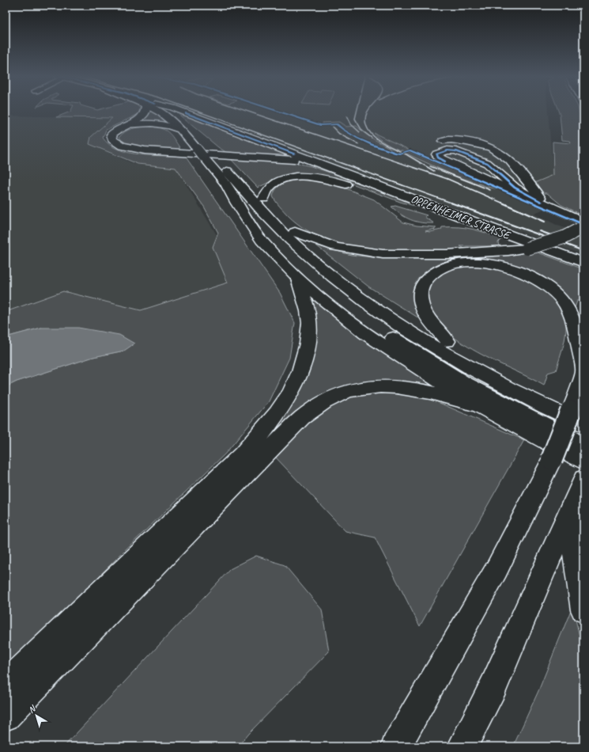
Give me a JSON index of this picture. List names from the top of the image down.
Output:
{
  "streets": {
    "main road": ["OPPENHEIMER STRASSE"]
  },
  "north": "top left"
}
